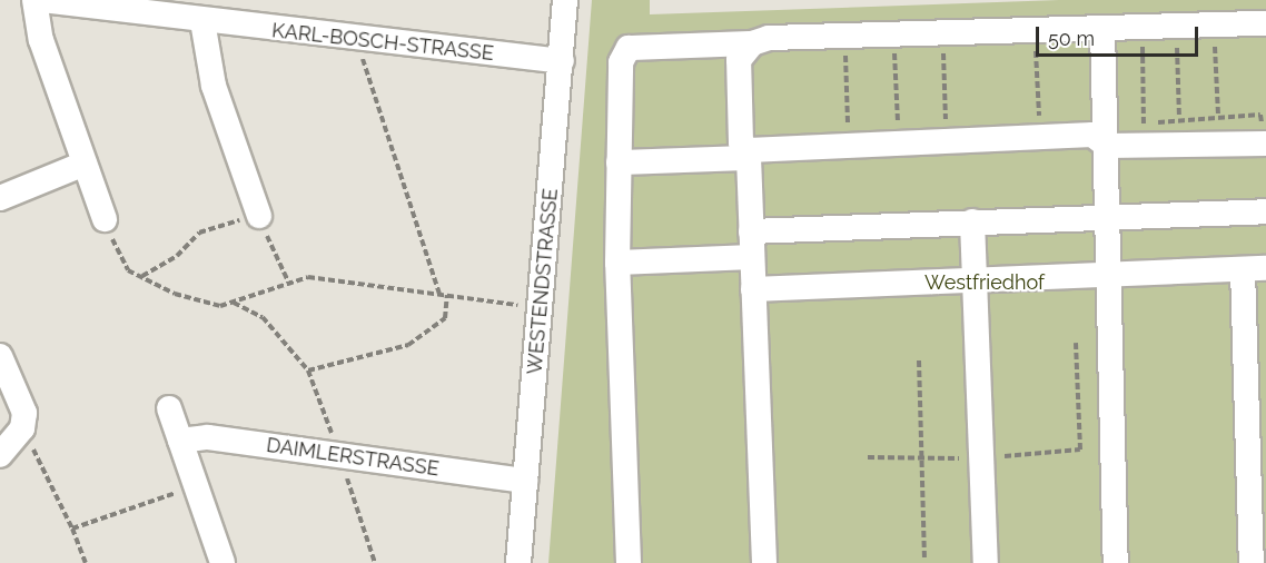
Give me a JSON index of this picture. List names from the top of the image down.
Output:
{
  "streets": {
    "street": ["KARL-BOSCH-STRASSE", "WESTENDSTRASSE", "DAIMLERSTRASSE"]
  },
  "crossings": [
    ["KARL-BOSCH-STRASSE", "WESTENDSTRASSE"],
    ["WESTENDSTRASSE", "DAIMLERSTRASSE"]
  ],
  "parks": ["Westfriedhof"],
  "scale_bar": "50 m"
}
